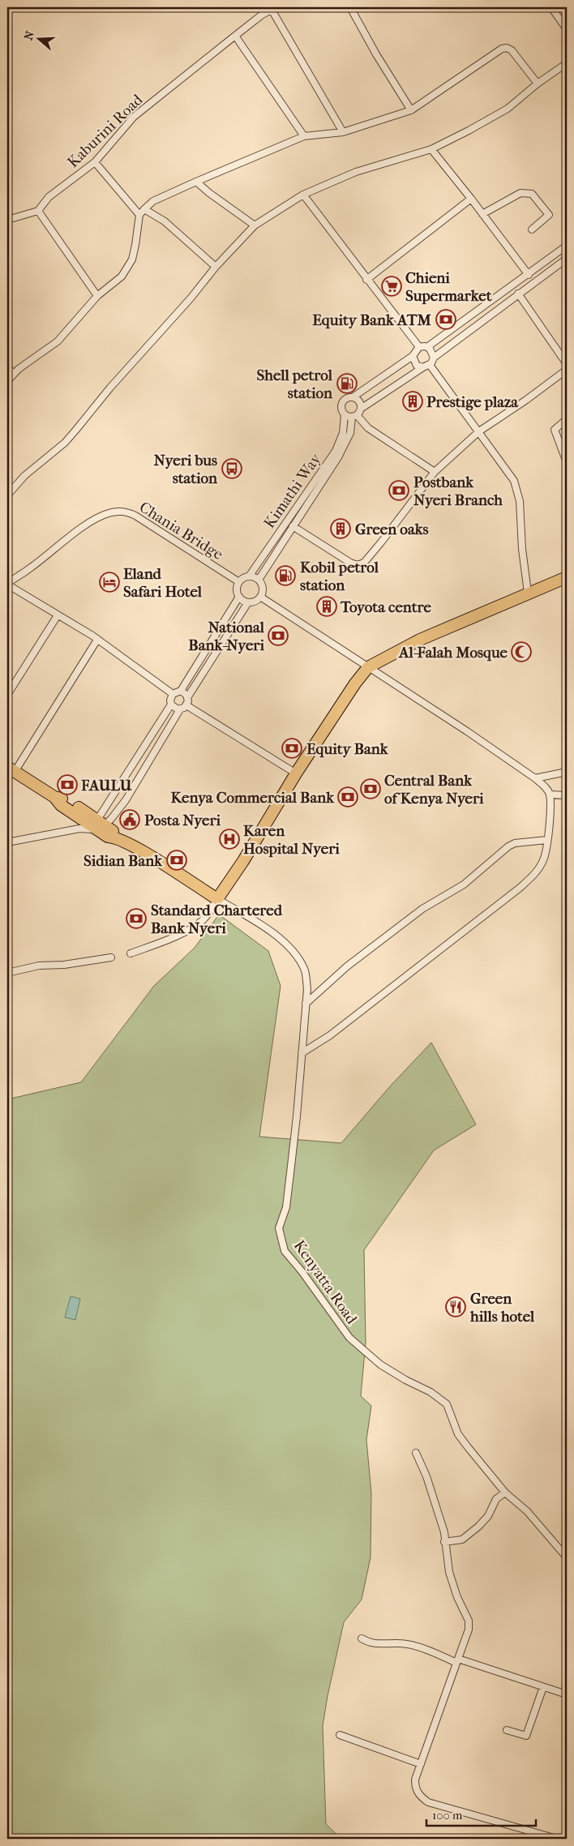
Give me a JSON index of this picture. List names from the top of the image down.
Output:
{
  "streets": {
    "street": [
      "Kaburini Road",
      "Kimathi Way",
      "Chania Bridge",
      "Kenyatta Road"
    ]
  },
  "crossings": [
    ["Kimathi Way", "Chania Bridge"]
  ],
  "places": {
    "supermarket": ["Chieni Supermarket"],
    "bank": [
      "Equity Bank ATM",
      "Postbank Nyeri Branch",
      "National Bank-Nyeri",
      "Equity Bank",
      "FAULU",
      "Central Bank of Kenya Nyeri",
      "Kenya Commercial Bank",
      "Sidian Bank",
      "Standard Chartered Bank Nyeri"
    ],
    "fuel station": ["Shell petrol station", "Kobil petrol station"],
    "building": ["Prestige plaza", "Green oaks", "Toyota centre"],
    "bus stop": ["Nyeri bus station"],
    "hotel": ["Eland Safari Hotel"],
    "mosque": ["Al-Falah Mosque"],
    "public building": ["Posta Nyeri"],
    "hospital": ["Karen Hospital Nyeri"],
    "restaurant": ["Green hills hotel"]
  },
  "scale_bar": "100 m",
  "north": "left"
}
